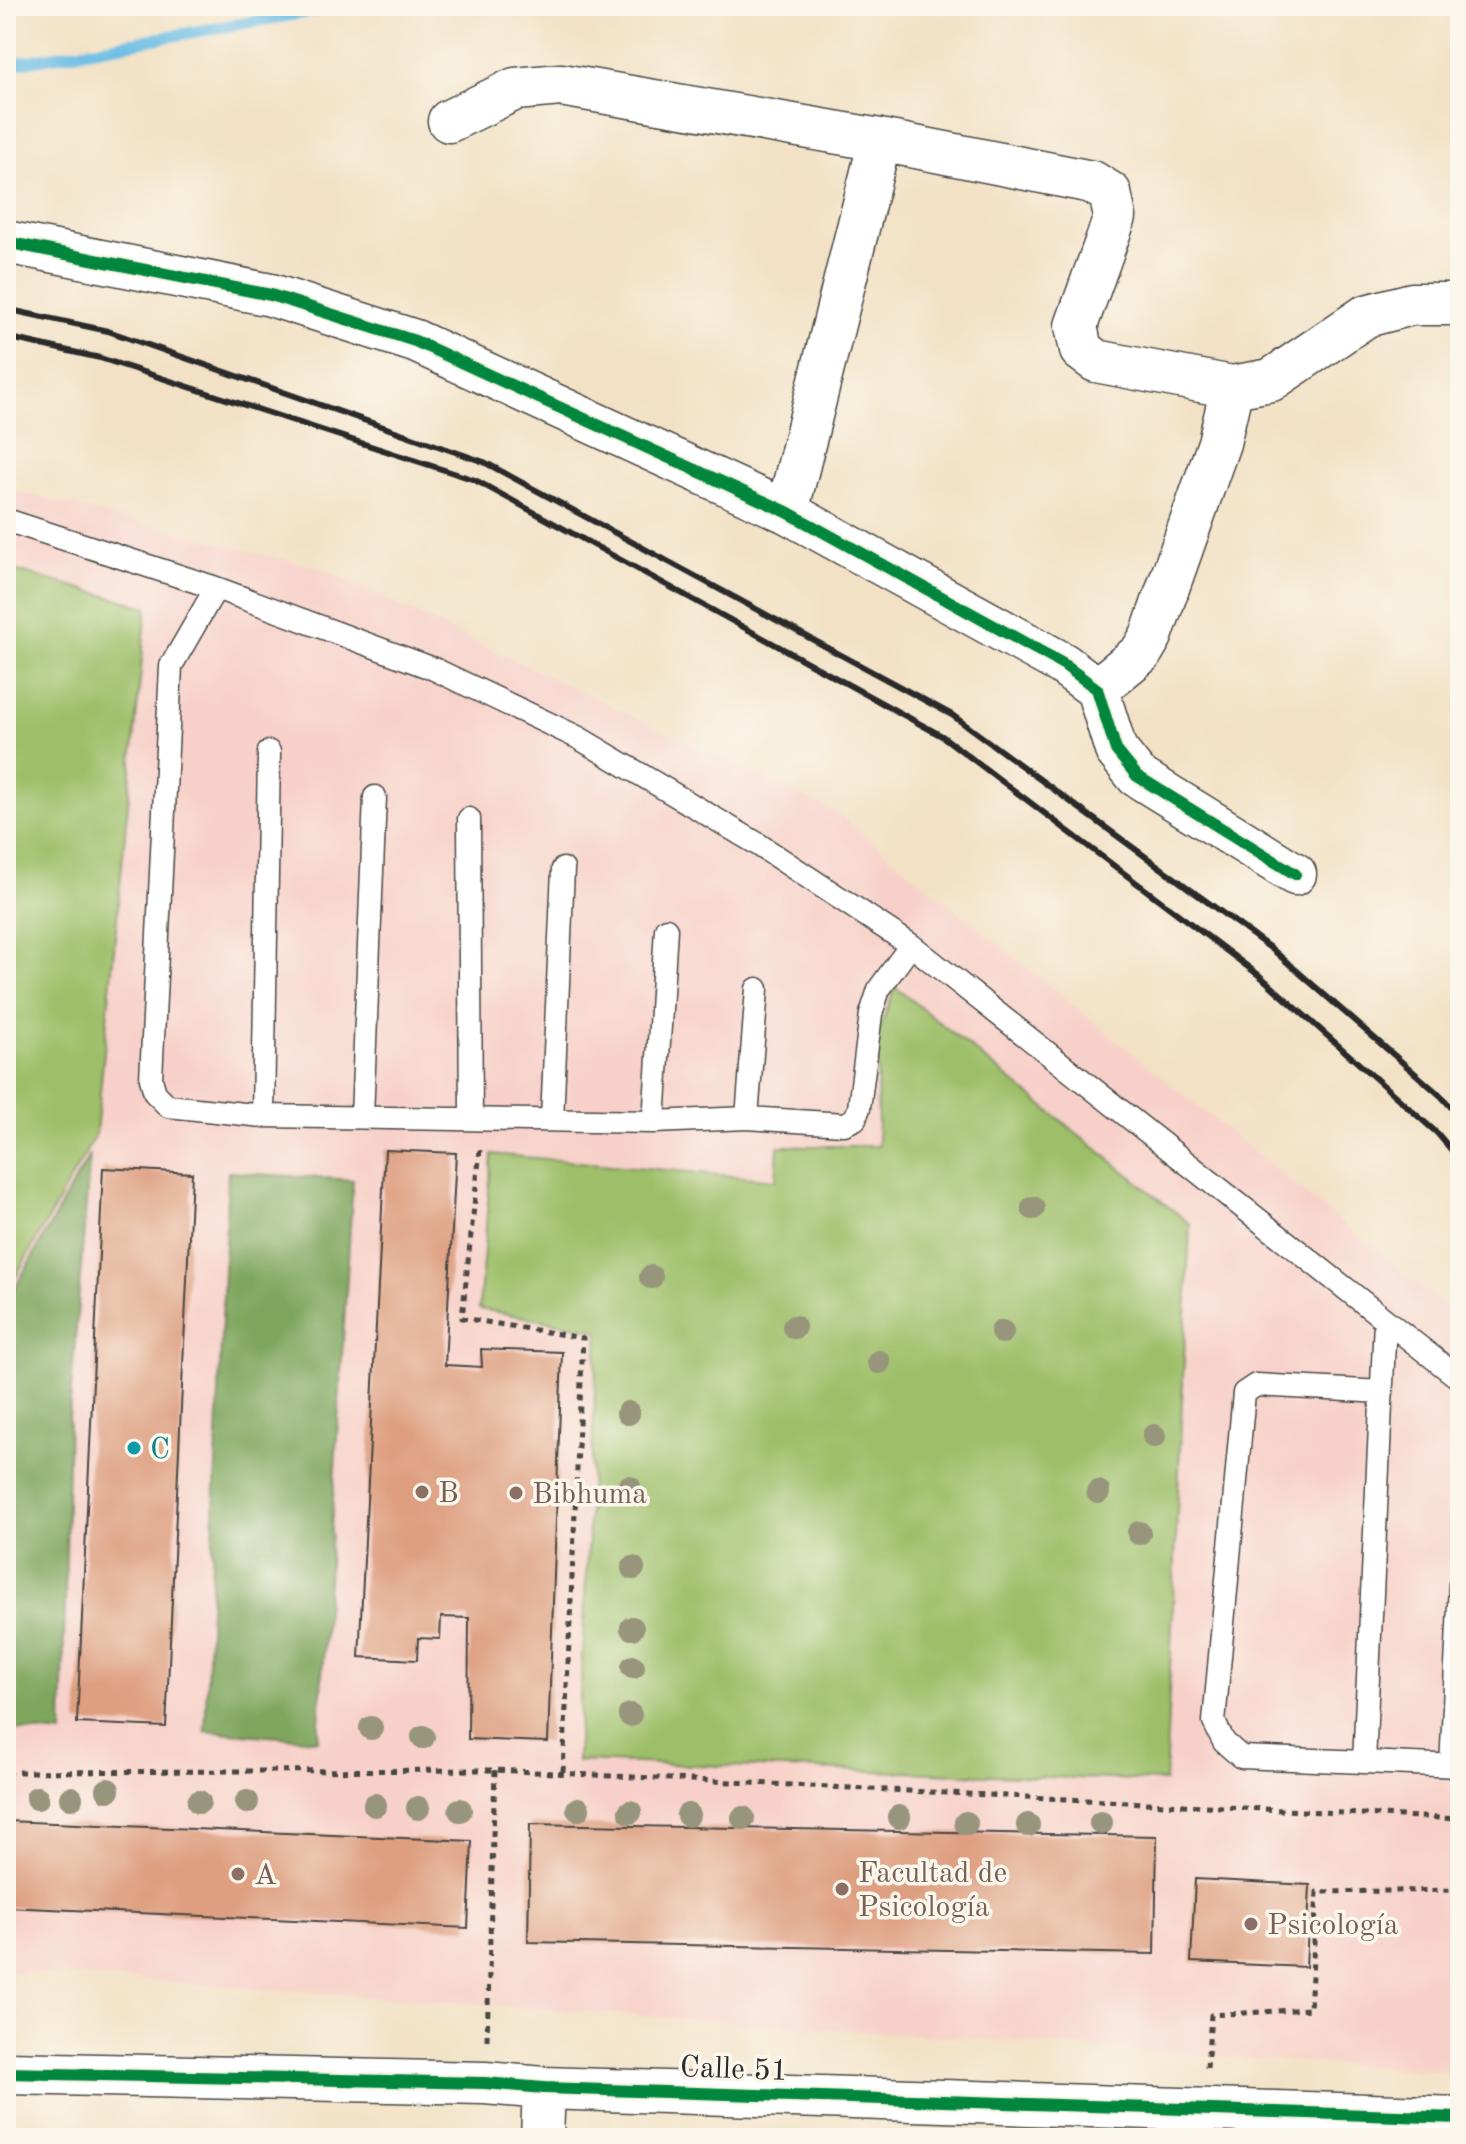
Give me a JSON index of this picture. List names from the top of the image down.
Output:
{
  "streets": {
    "street": ["Calle 51"]
  },
  "places": [
    "C",
    "B",
    "Bibhuma",
    "A",
    "Facultad de Psicología",
    "Psicología"
  ]
}
